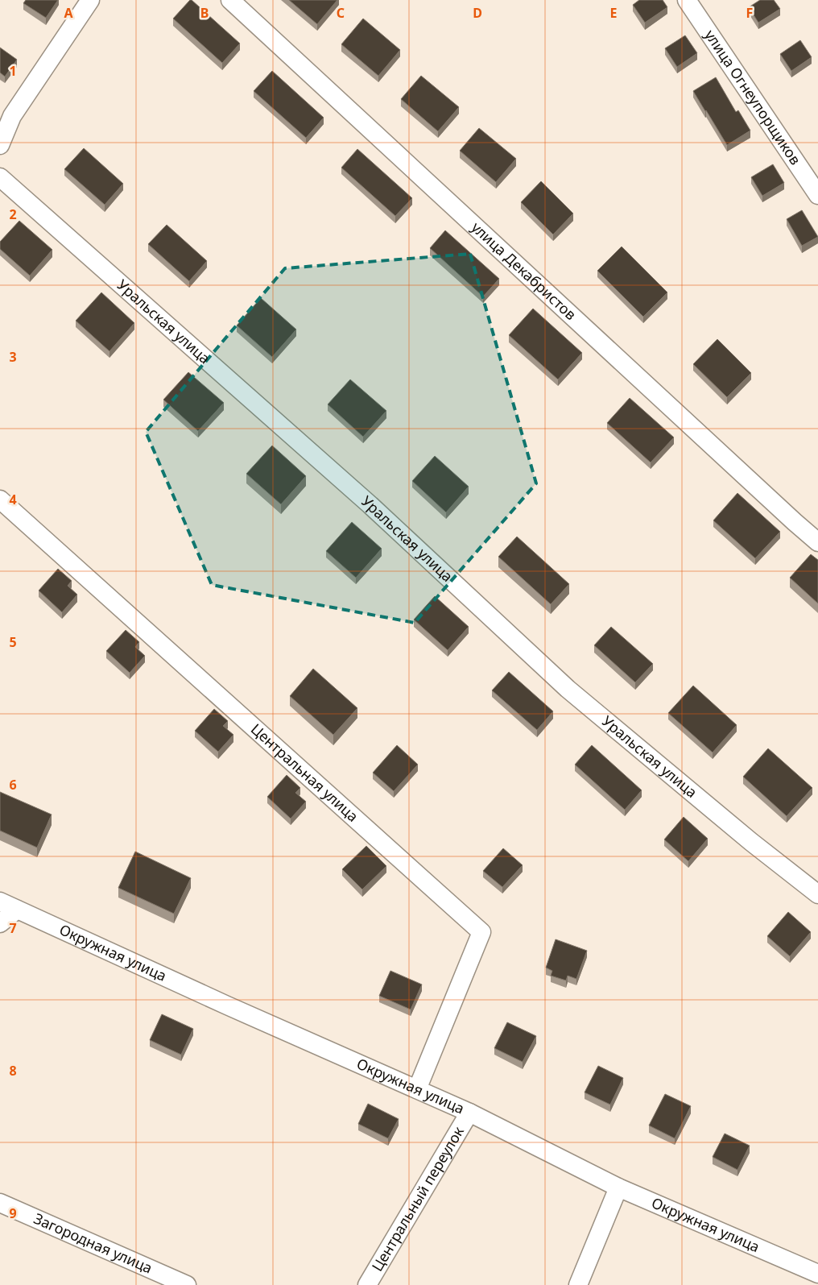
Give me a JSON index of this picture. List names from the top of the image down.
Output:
{
  "streets": {
    "street": [
      "улица Огнеупорщиков",
      "улица Декабристов",
      "Уральская улица",
      "Центральная улица",
      "Окружная улица",
      "Центральный переулок",
      "Загородная улица"
    ]
  },
  "crossings": [
    ["Центральная улица", "Окружная улица"],
    ["Окружная улица", "Центральный переулок"]
  ],
  "grid": {
    "columns": [
      "A",
      "B",
      "C",
      "D",
      "E",
      "F"
    ],
    "rows": [
      "1",
      "2",
      "3",
      "4",
      "5",
      "6",
      "7",
      "8",
      "9"
    ]
  }
}
